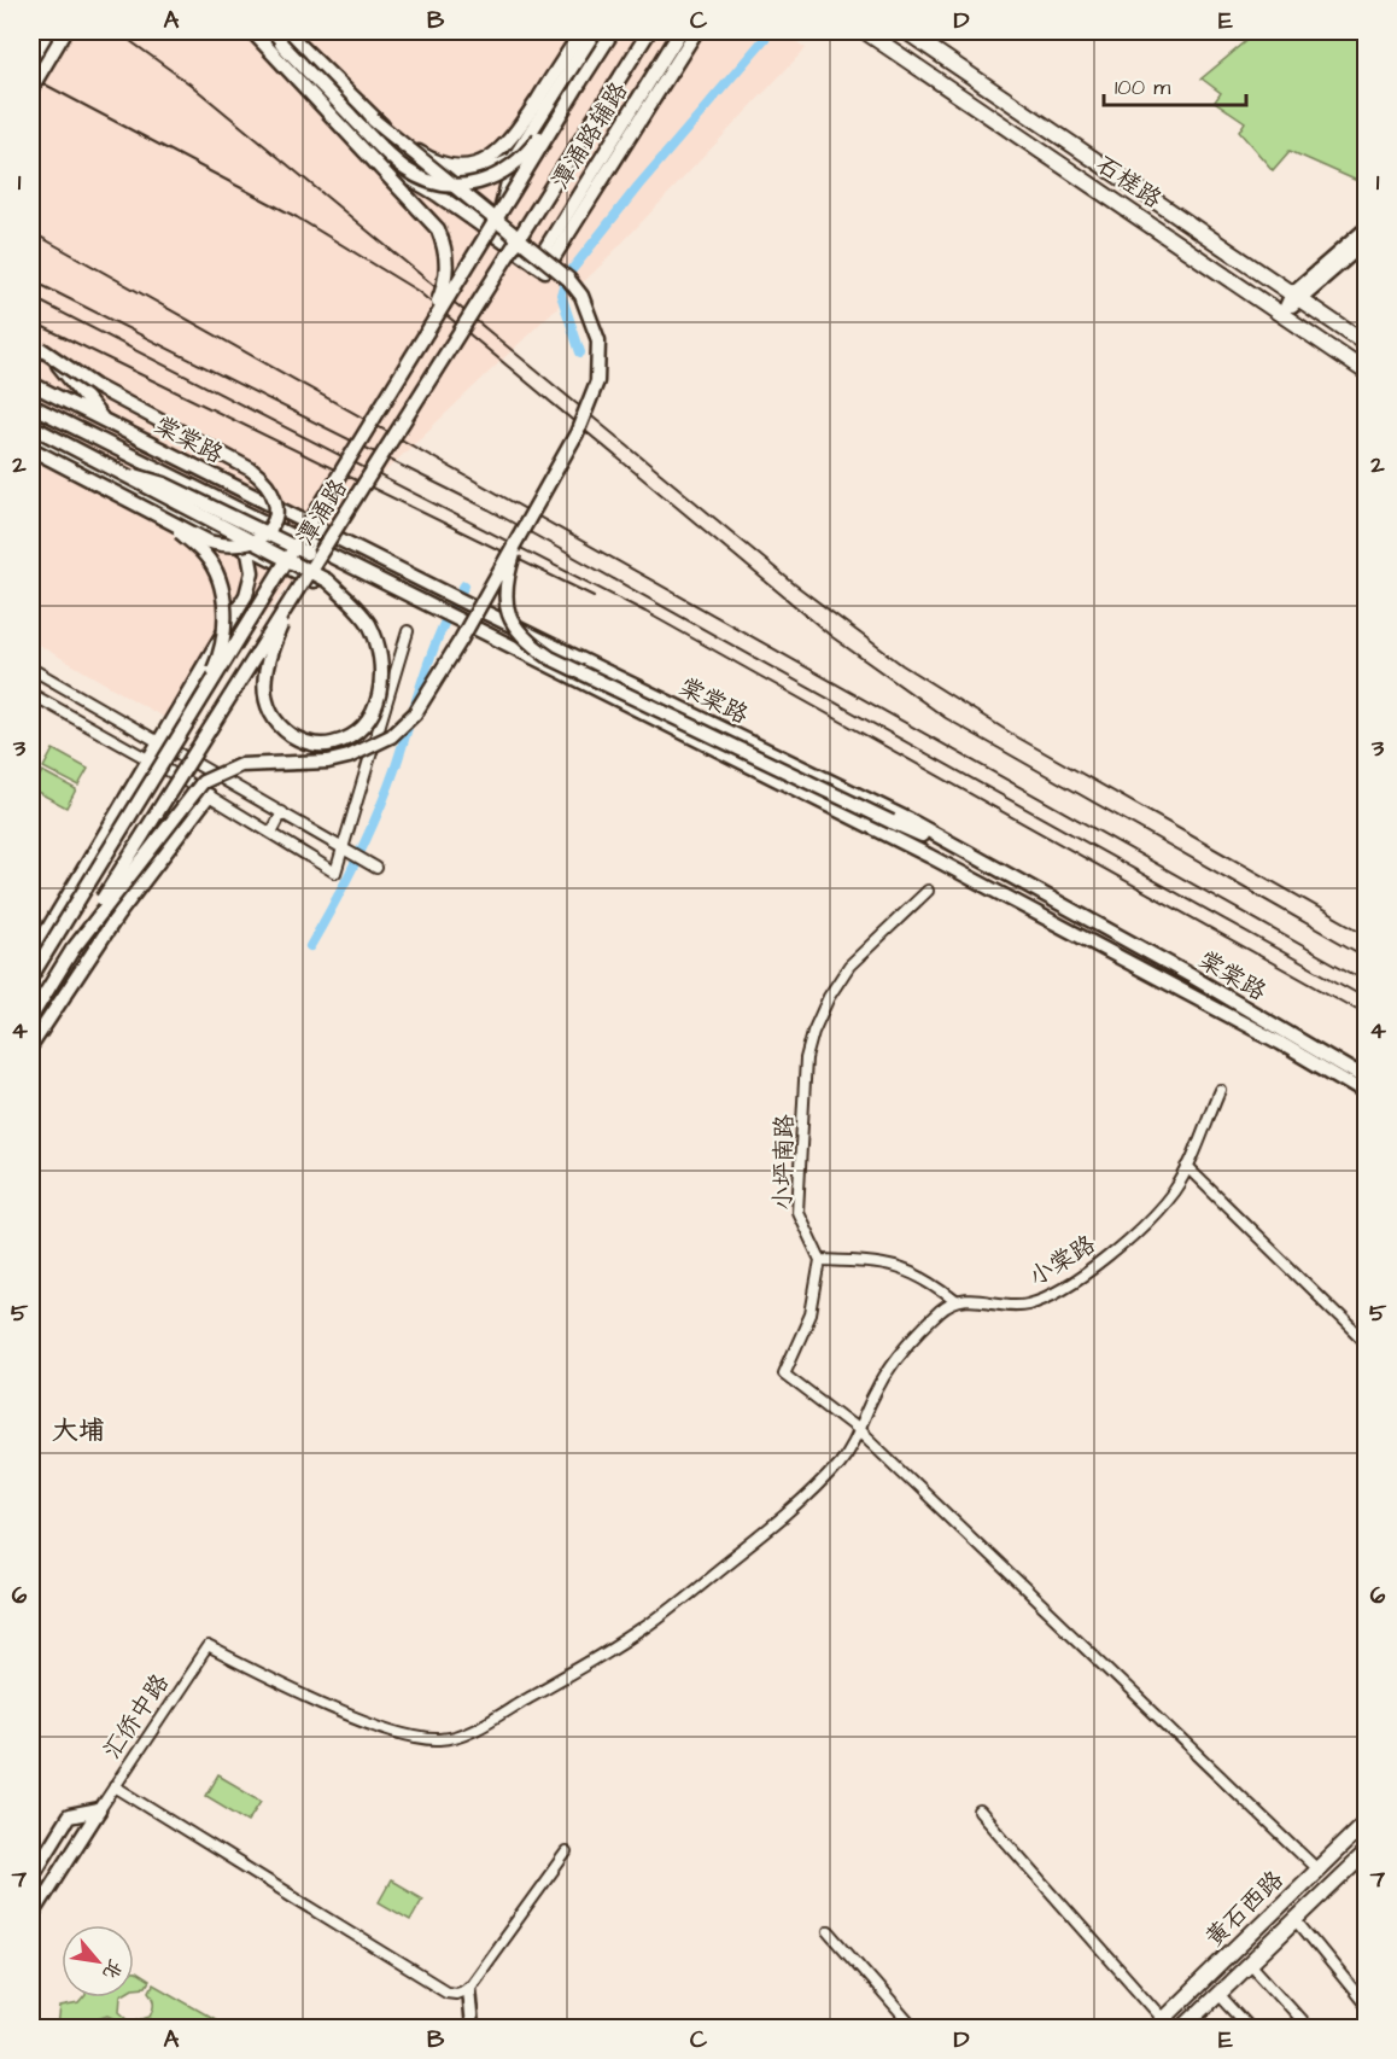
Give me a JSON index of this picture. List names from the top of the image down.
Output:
{
  "streets": {
    "main road": [
      "潭涌路辅路",
      "石槎路",
      "棠棠路",
      "潭涌路",
      "汇侨中路",
      "黄石西路"
    ],
    "street": ["小坪南路", "小棠路"]
  },
  "districts": ["大埔"],
  "scale_bar": "100 m",
  "north": "bottom right",
  "grid": {
    "columns": [
      "A",
      "B",
      "C",
      "D",
      "E"
    ],
    "rows": [
      "1",
      "2",
      "3",
      "4",
      "5",
      "6",
      "7"
    ]
  }
}
